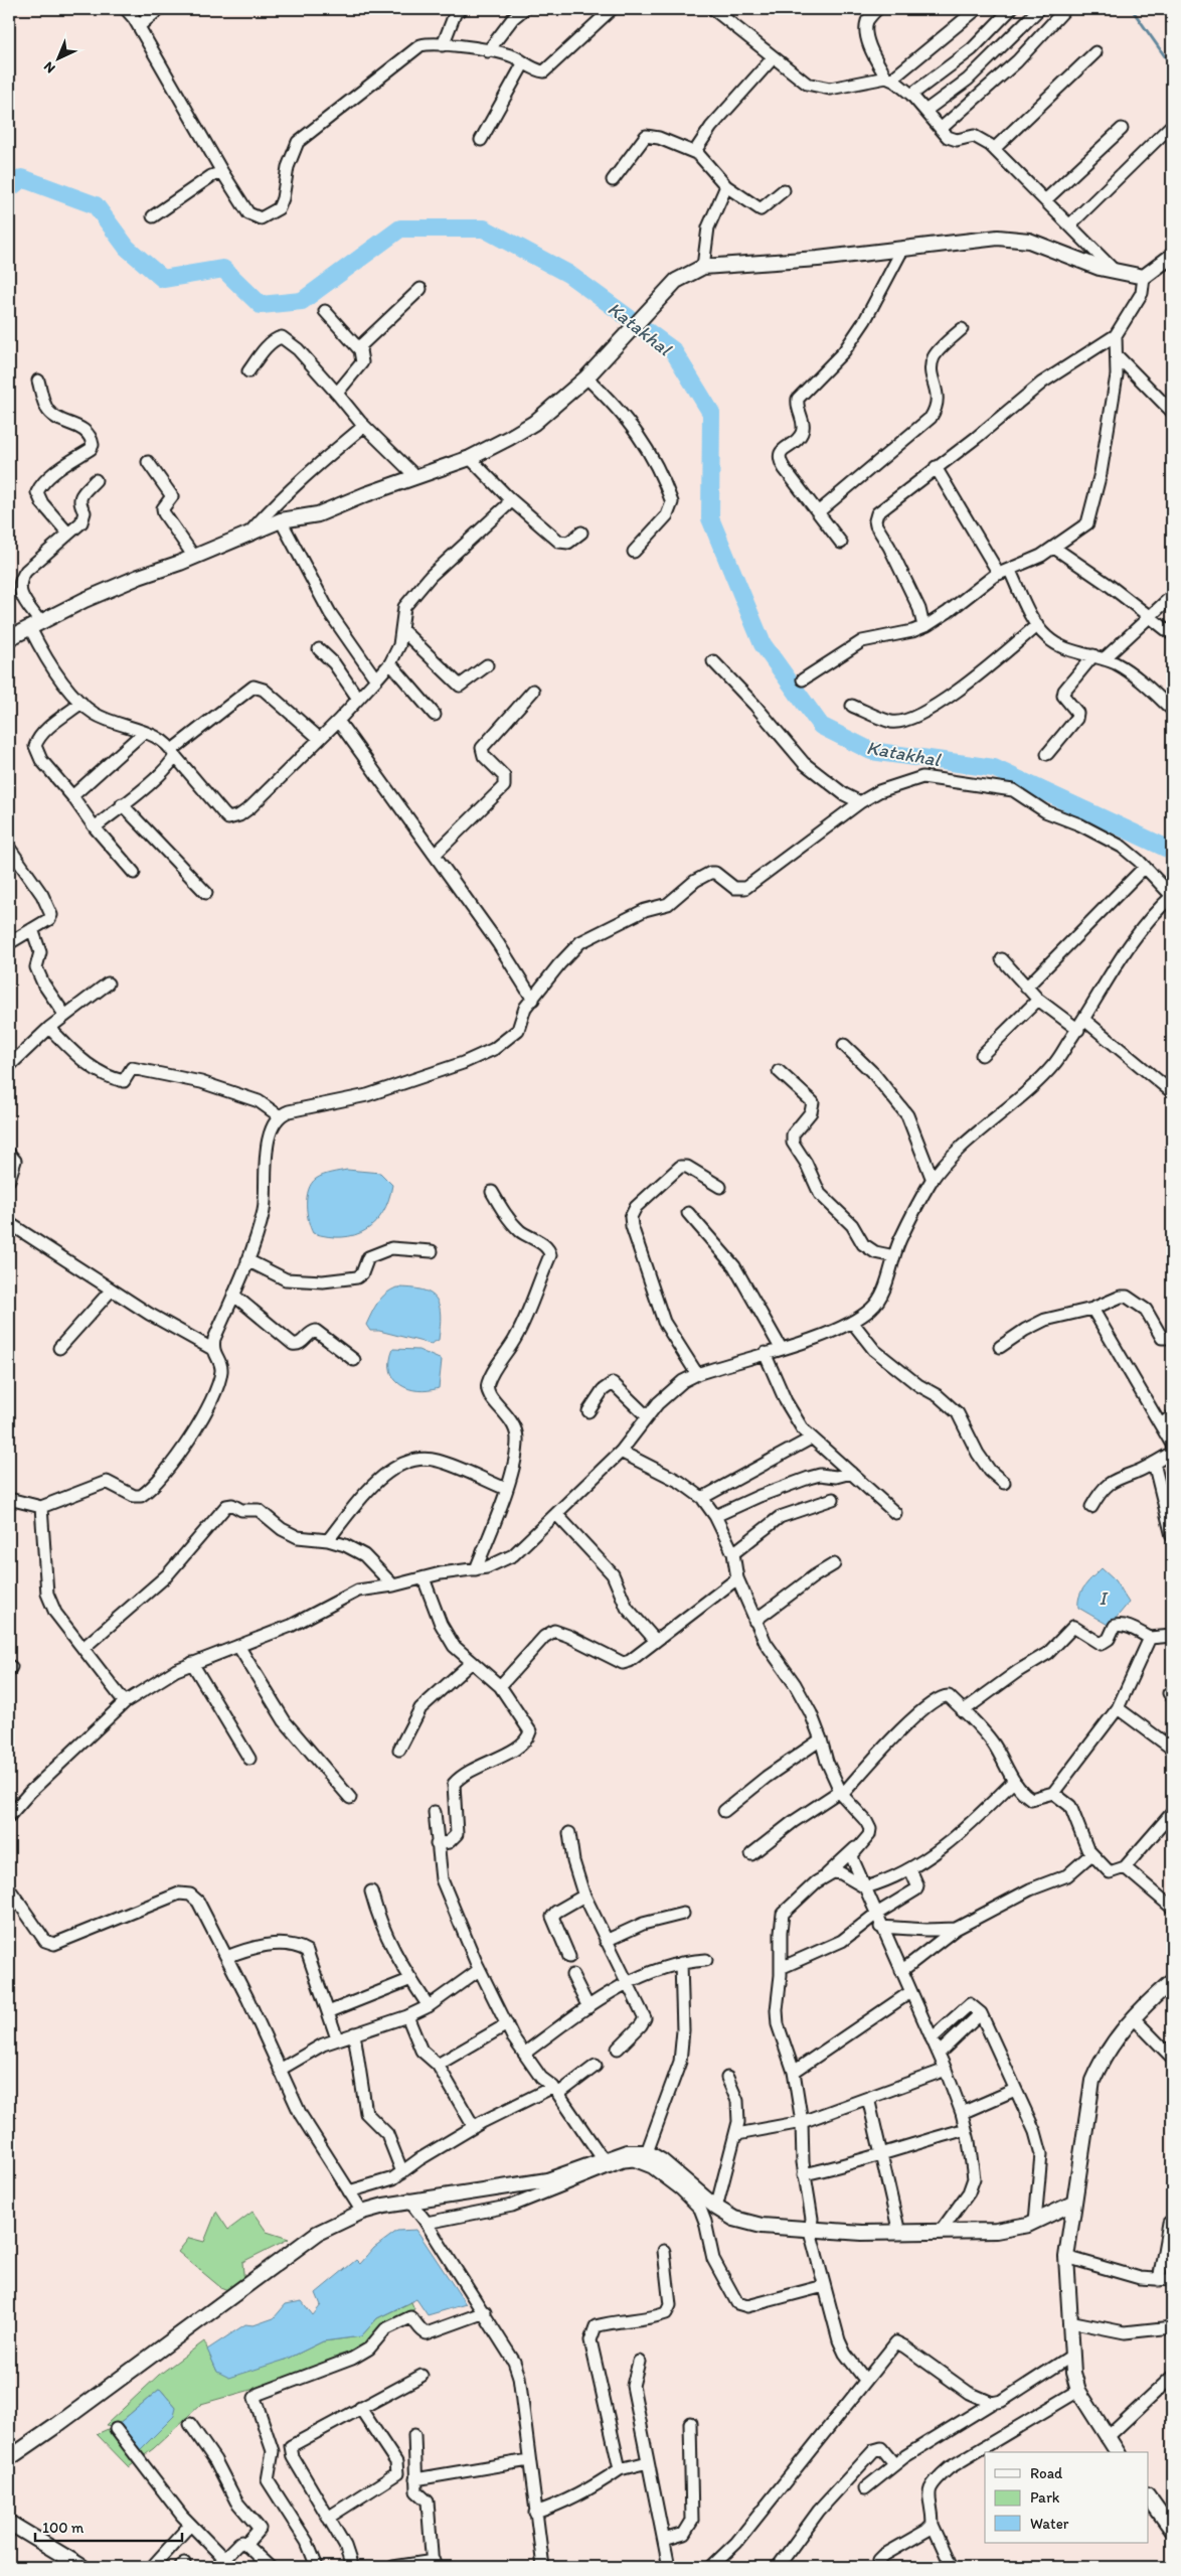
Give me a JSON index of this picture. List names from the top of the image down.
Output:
{
  "water": ["Katakhal", "I"],
  "legend": ["Road", "Park", "Water"],
  "scale_bar": "100 m",
  "north": "bottom left"
}
